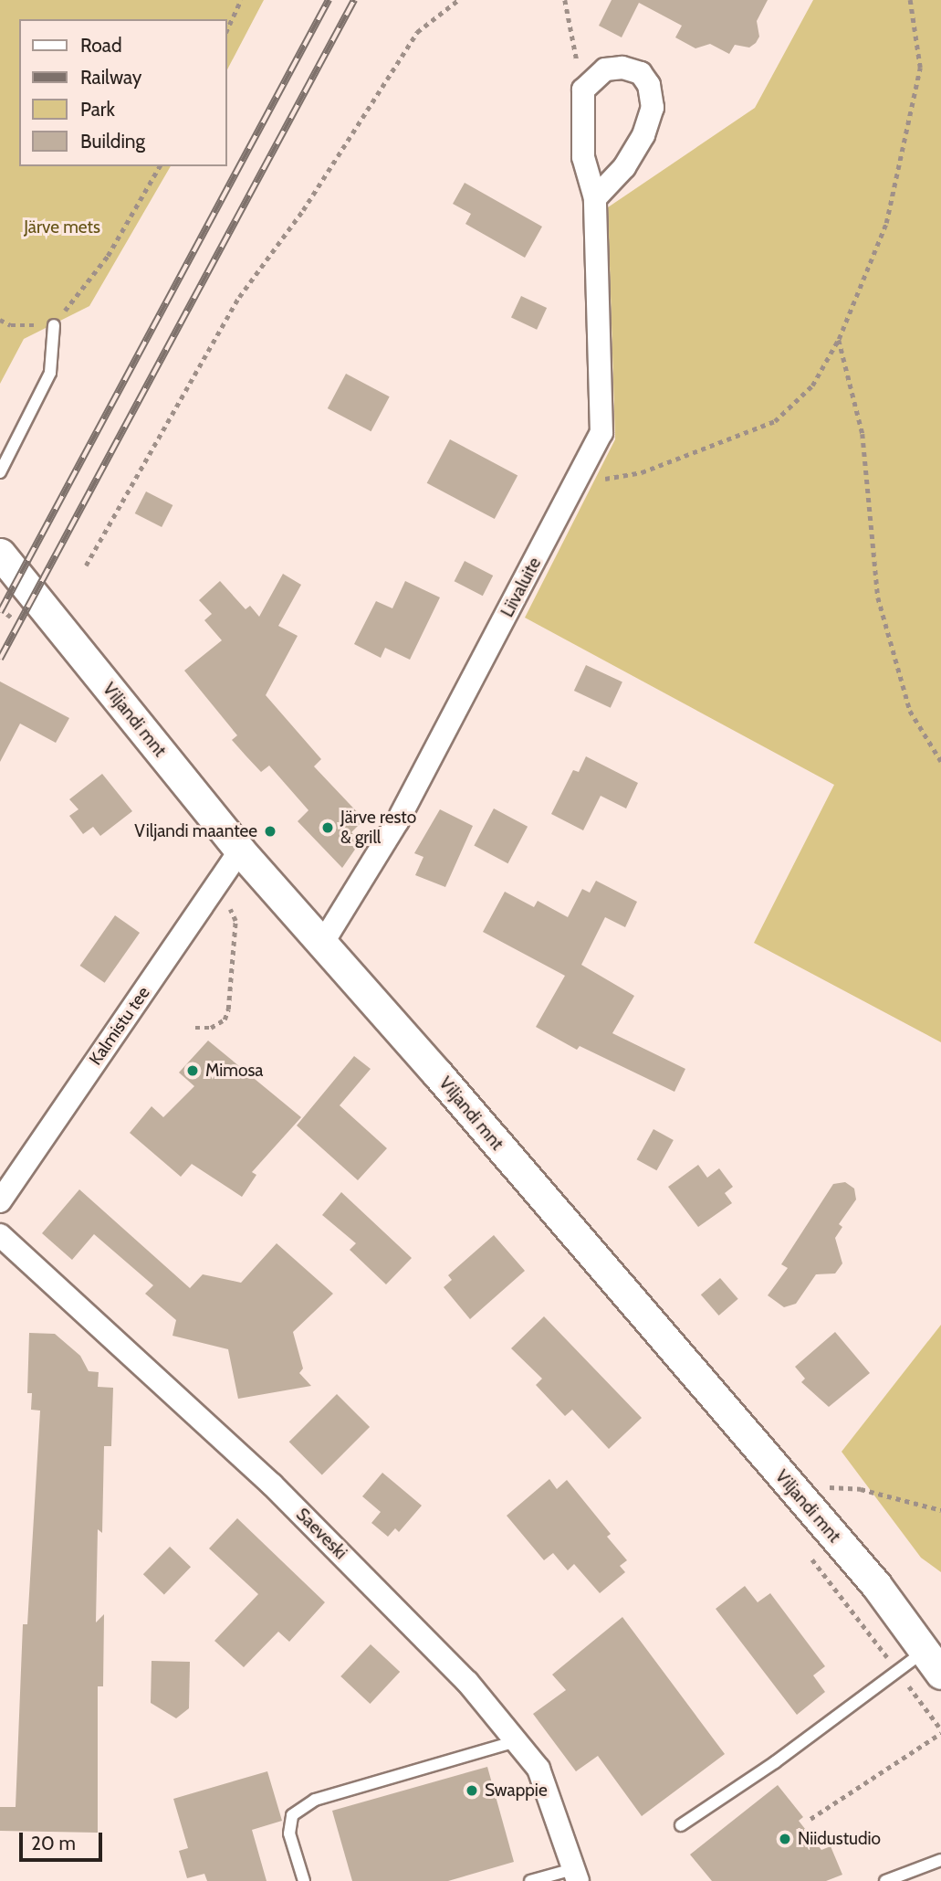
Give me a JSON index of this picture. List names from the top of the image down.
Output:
{
  "streets": {
    "main road": ["Viljandi mnt"],
    "street": ["Liivaluite", "Kalmistu tee", "Saeveski"]
  },
  "crossings": [
    ["Liivaluite", "Viljandi mnt"],
    ["Viljandi mnt", "Kalmistu tee"]
  ],
  "parks": ["Järve mets"],
  "places": [
    "Järve resto & grill",
    "Viljandi maantee",
    "Mimosa",
    "Swappie",
    "Niidustudio"
  ],
  "legend": [
    "Road",
    "Railway",
    "Park",
    "Building"
  ],
  "scale_bar": "20 m"
}
